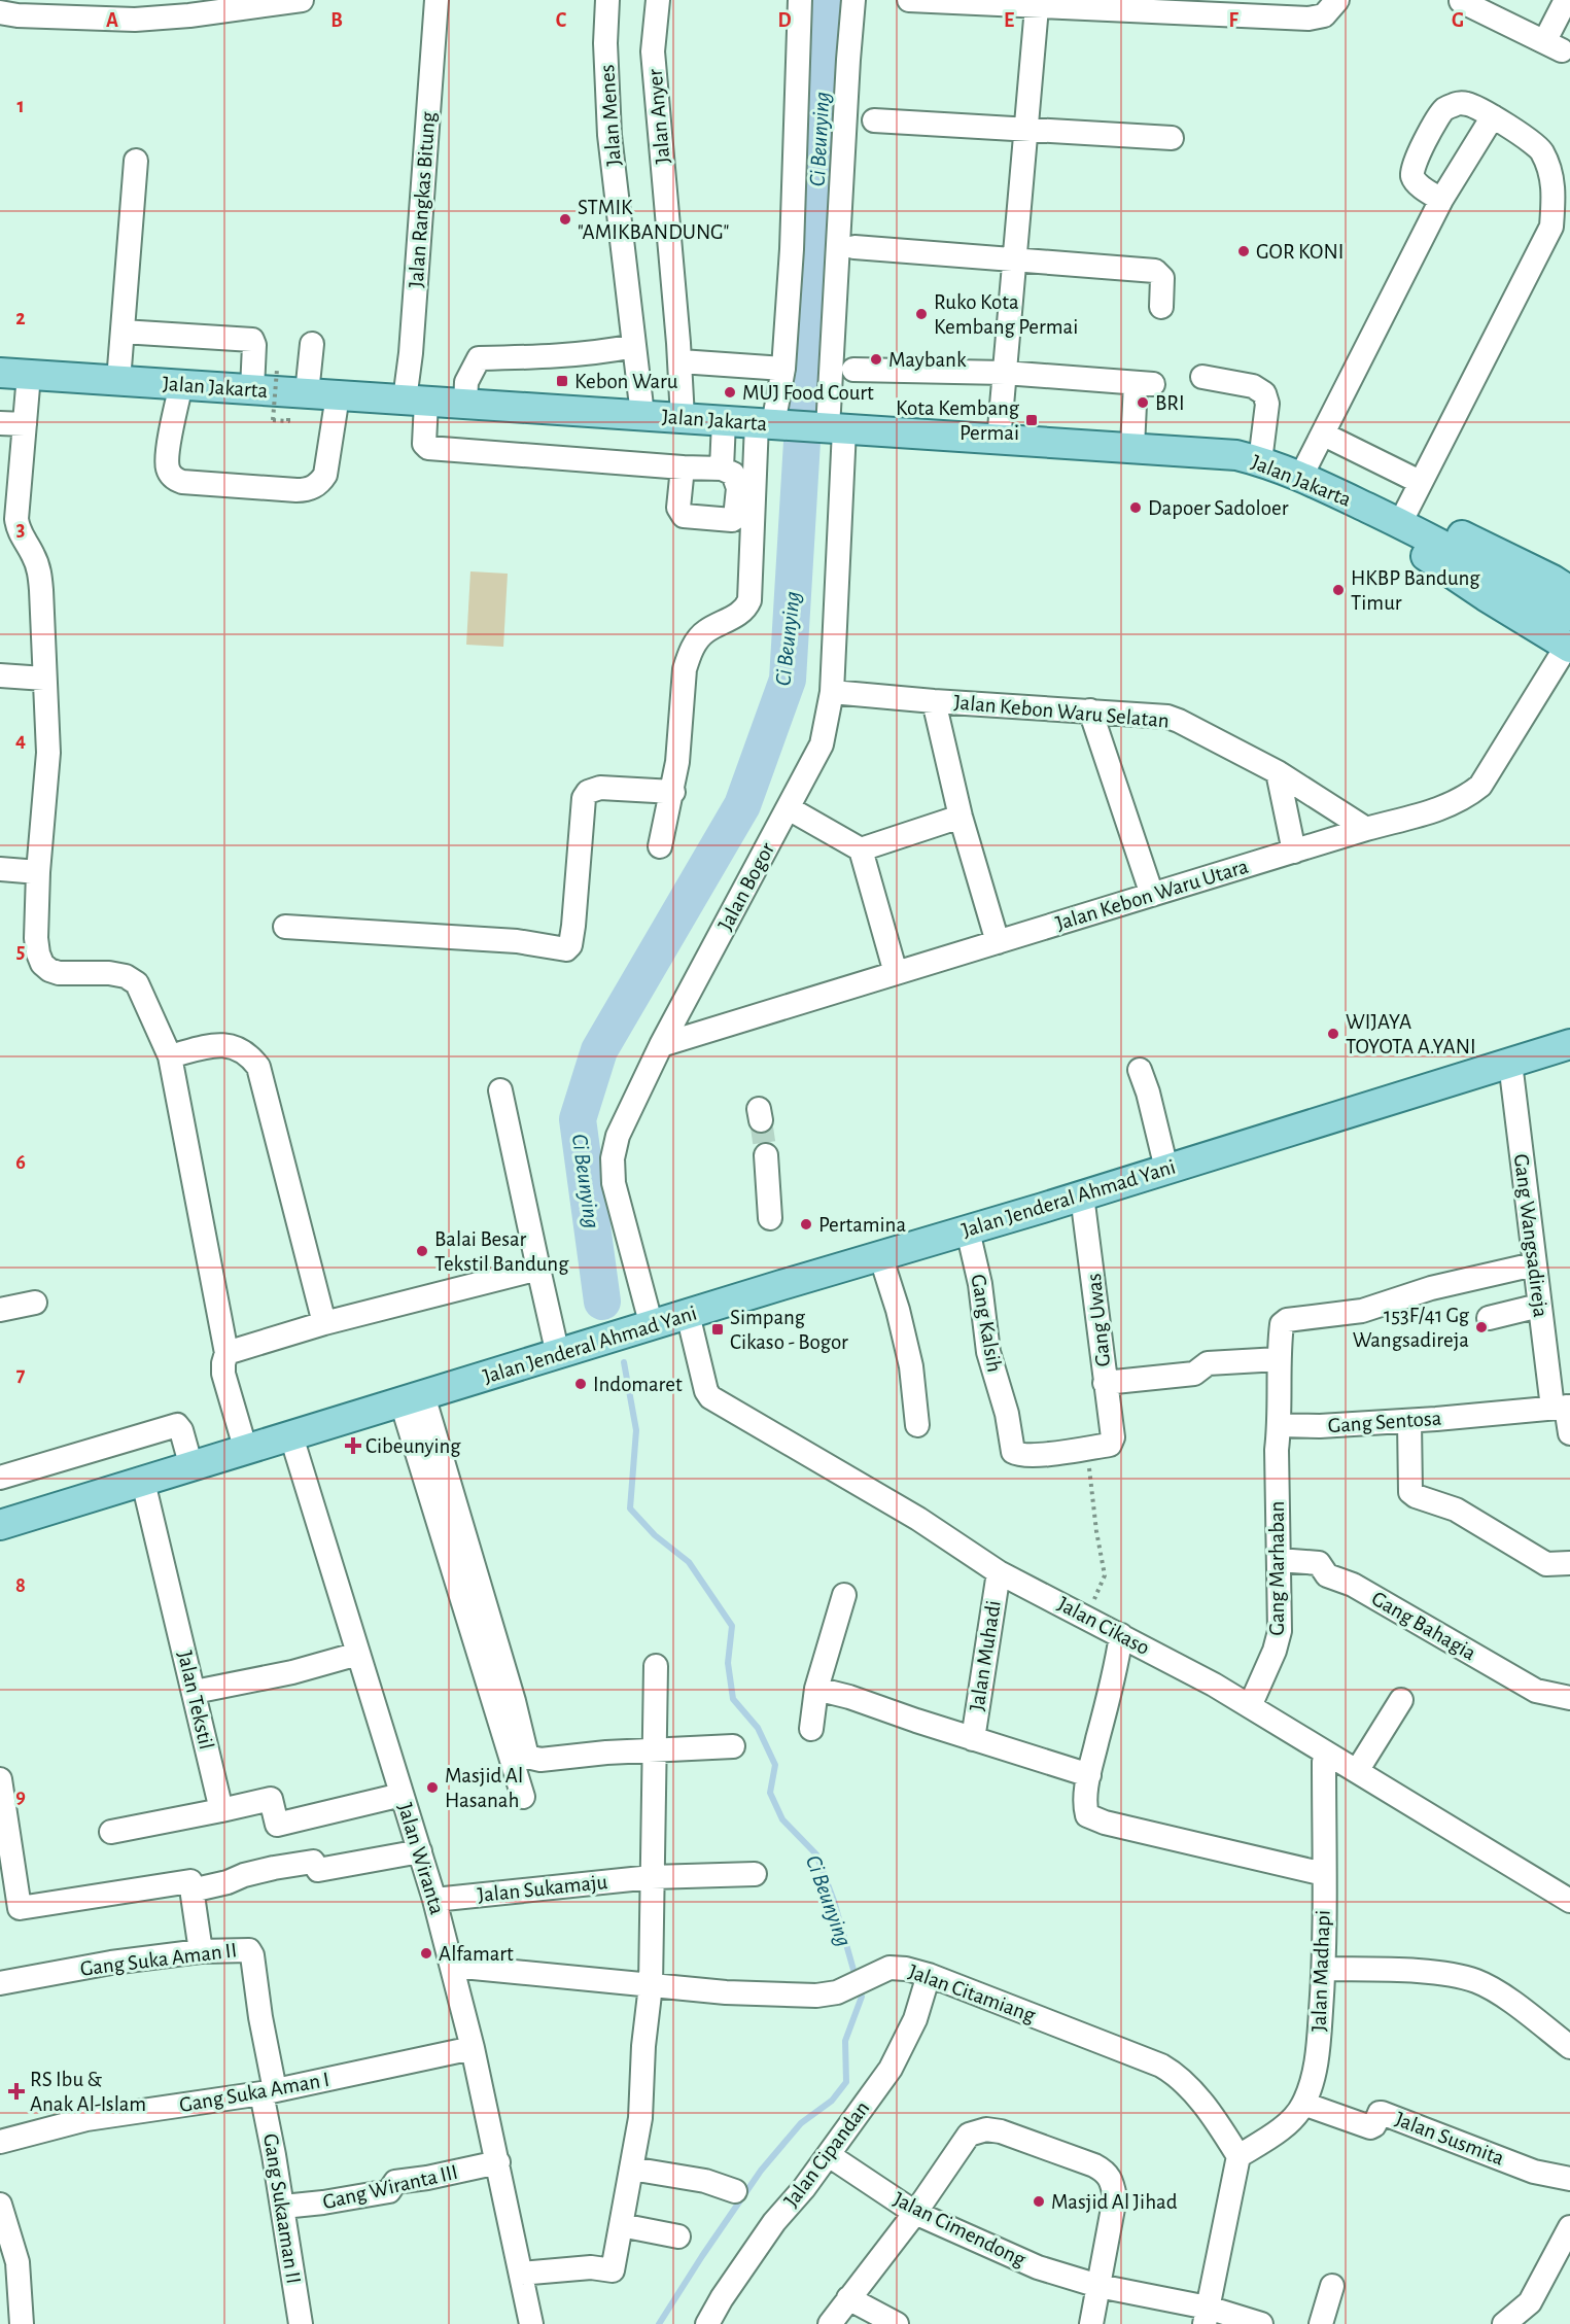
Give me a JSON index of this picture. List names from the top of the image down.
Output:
{
  "streets": {
    "main road": ["Jalan Jakarta", "Jalan Jenderal Ahmad Yani"],
    "street": [
      "Jalan Menes",
      "Jalan Anyer",
      "Jalan Rangkas Bitung",
      "Jalan Kebon Waru Selatan",
      "Jalan Bogor",
      "Jalan Kebon Waru Utara",
      "Gang Wangsadireja",
      "Gang Uwas",
      "Gang Kalsih",
      "Gang Sentosa",
      "Gang Marhaban",
      "Jalan Cikaso",
      "Gang Bahagia",
      "Jalan Muhadi",
      "Jalan Tekstil",
      "Jalan Wiranta",
      "Jalan Sukamaju",
      "Gang Suka Aman II",
      "Jalan Madhapi",
      "Jalan Citamiang",
      "Gang Suka Aman I",
      "Jalan Susmita",
      "Jalan Cipandan",
      "Gang Wiranta III",
      "Gang Sukaaman II",
      "Jalan Cimendong"
    ]
  },
  "crossings": [
    ["Jalan Menes", "Jalan Jakarta"],
    ["Jalan Anyer", "Jalan Jakarta"],
    ["Jalan Rangkas Bitung", "Jalan Jakarta"],
    ["Jalan Jakarta", "Jalan Bogor"],
    ["Jalan Kebon Waru Selatan", "Jalan Bogor"],
    ["Jalan Kebon Waru Selatan", "Jalan Kebon Waru Utara"],
    ["Jalan Bogor", "Jalan Kebon Waru Utara"],
    ["Jalan Bogor", "Jalan Jenderal Ahmad Yani"],
    ["Jalan Jenderal Ahmad Yani", "Gang Wangsadireja"],
    ["Jalan Jenderal Ahmad Yani", "Gang Uwas"],
    ["Jalan Jenderal Ahmad Yani", "Gang Kalsih"],
    ["Jalan Jenderal Ahmad Yani", "Jalan Cikaso"],
    ["Jalan Jenderal Ahmad Yani", "Jalan Tekstil"],
    ["Jalan Jenderal Ahmad Yani", "Jalan Wiranta"],
    ["Gang Wangsadireja", "Gang Sentosa"],
    ["Gang Uwas", "Gang Kalsih"],
    ["Gang Sentosa", "Gang Marhaban"],
    ["Gang Marhaban", "Jalan Cikaso"],
    ["Gang Marhaban", "Gang Bahagia"],
    ["Jalan Cikaso", "Jalan Muhadi"],
    ["Jalan Cikaso", "Jalan Madhapi"],
    ["Jalan Wiranta", "Jalan Sukamaju"],
    ["Jalan Wiranta", "Jalan Citamiang"],
    ["Jalan Wiranta", "Gang Suka Aman I"],
    ["Jalan Wiranta", "Gang Wiranta III"],
    ["Gang Suka Aman II", "Gang Suka Aman I"],
    ["Gang Suka Aman II", "Gang Sukaaman II"],
    ["Jalan Madhapi", "Jalan Citamiang"],
    ["Jalan Madhapi", "Jalan Susmita"],
    ["Jalan Citamiang", "Jalan Cipandan"],
    ["Gang Suka Aman I", "Gang Sukaaman II"],
    ["Jalan Cipandan", "Jalan Cimendong"],
    ["Gang Wiranta III", "Gang Sukaaman II"]
  ],
  "water": ["Ci Beunying"],
  "places": {
    "other": [
      "STMIK \"AMIKBANDUNG\"",
      "GOR KONI",
      "Ruko Kota Kembang Permai",
      "Maybank",
      "MUJ Food Court",
      "BRI",
      "Dapoer Sadoloer",
      "HKBP Bandung Timur",
      "WIJAYA TOYOTA A.YANI",
      "Pertamina",
      "Balai Besar Tekstil Bandung",
      "153F/41 Gg Wangsadireja",
      "Indomaret",
      "Masjid Al Hasanah",
      "Alfamart",
      "Masjid Al Jihad"
    ],
    "transit": ["Kebon Waru", "Kota Kembang Permai", "Simpang Cikaso - Bogor"],
    "health": ["Cibeunying", "RS Ibu & Anak Al-Islam"]
  },
  "grid": {
    "columns": [
      "A",
      "B",
      "C",
      "D",
      "E",
      "F",
      "G"
    ],
    "rows": [
      "1",
      "2",
      "3",
      "4",
      "5",
      "6",
      "7",
      "8",
      "9"
    ]
  }
}
